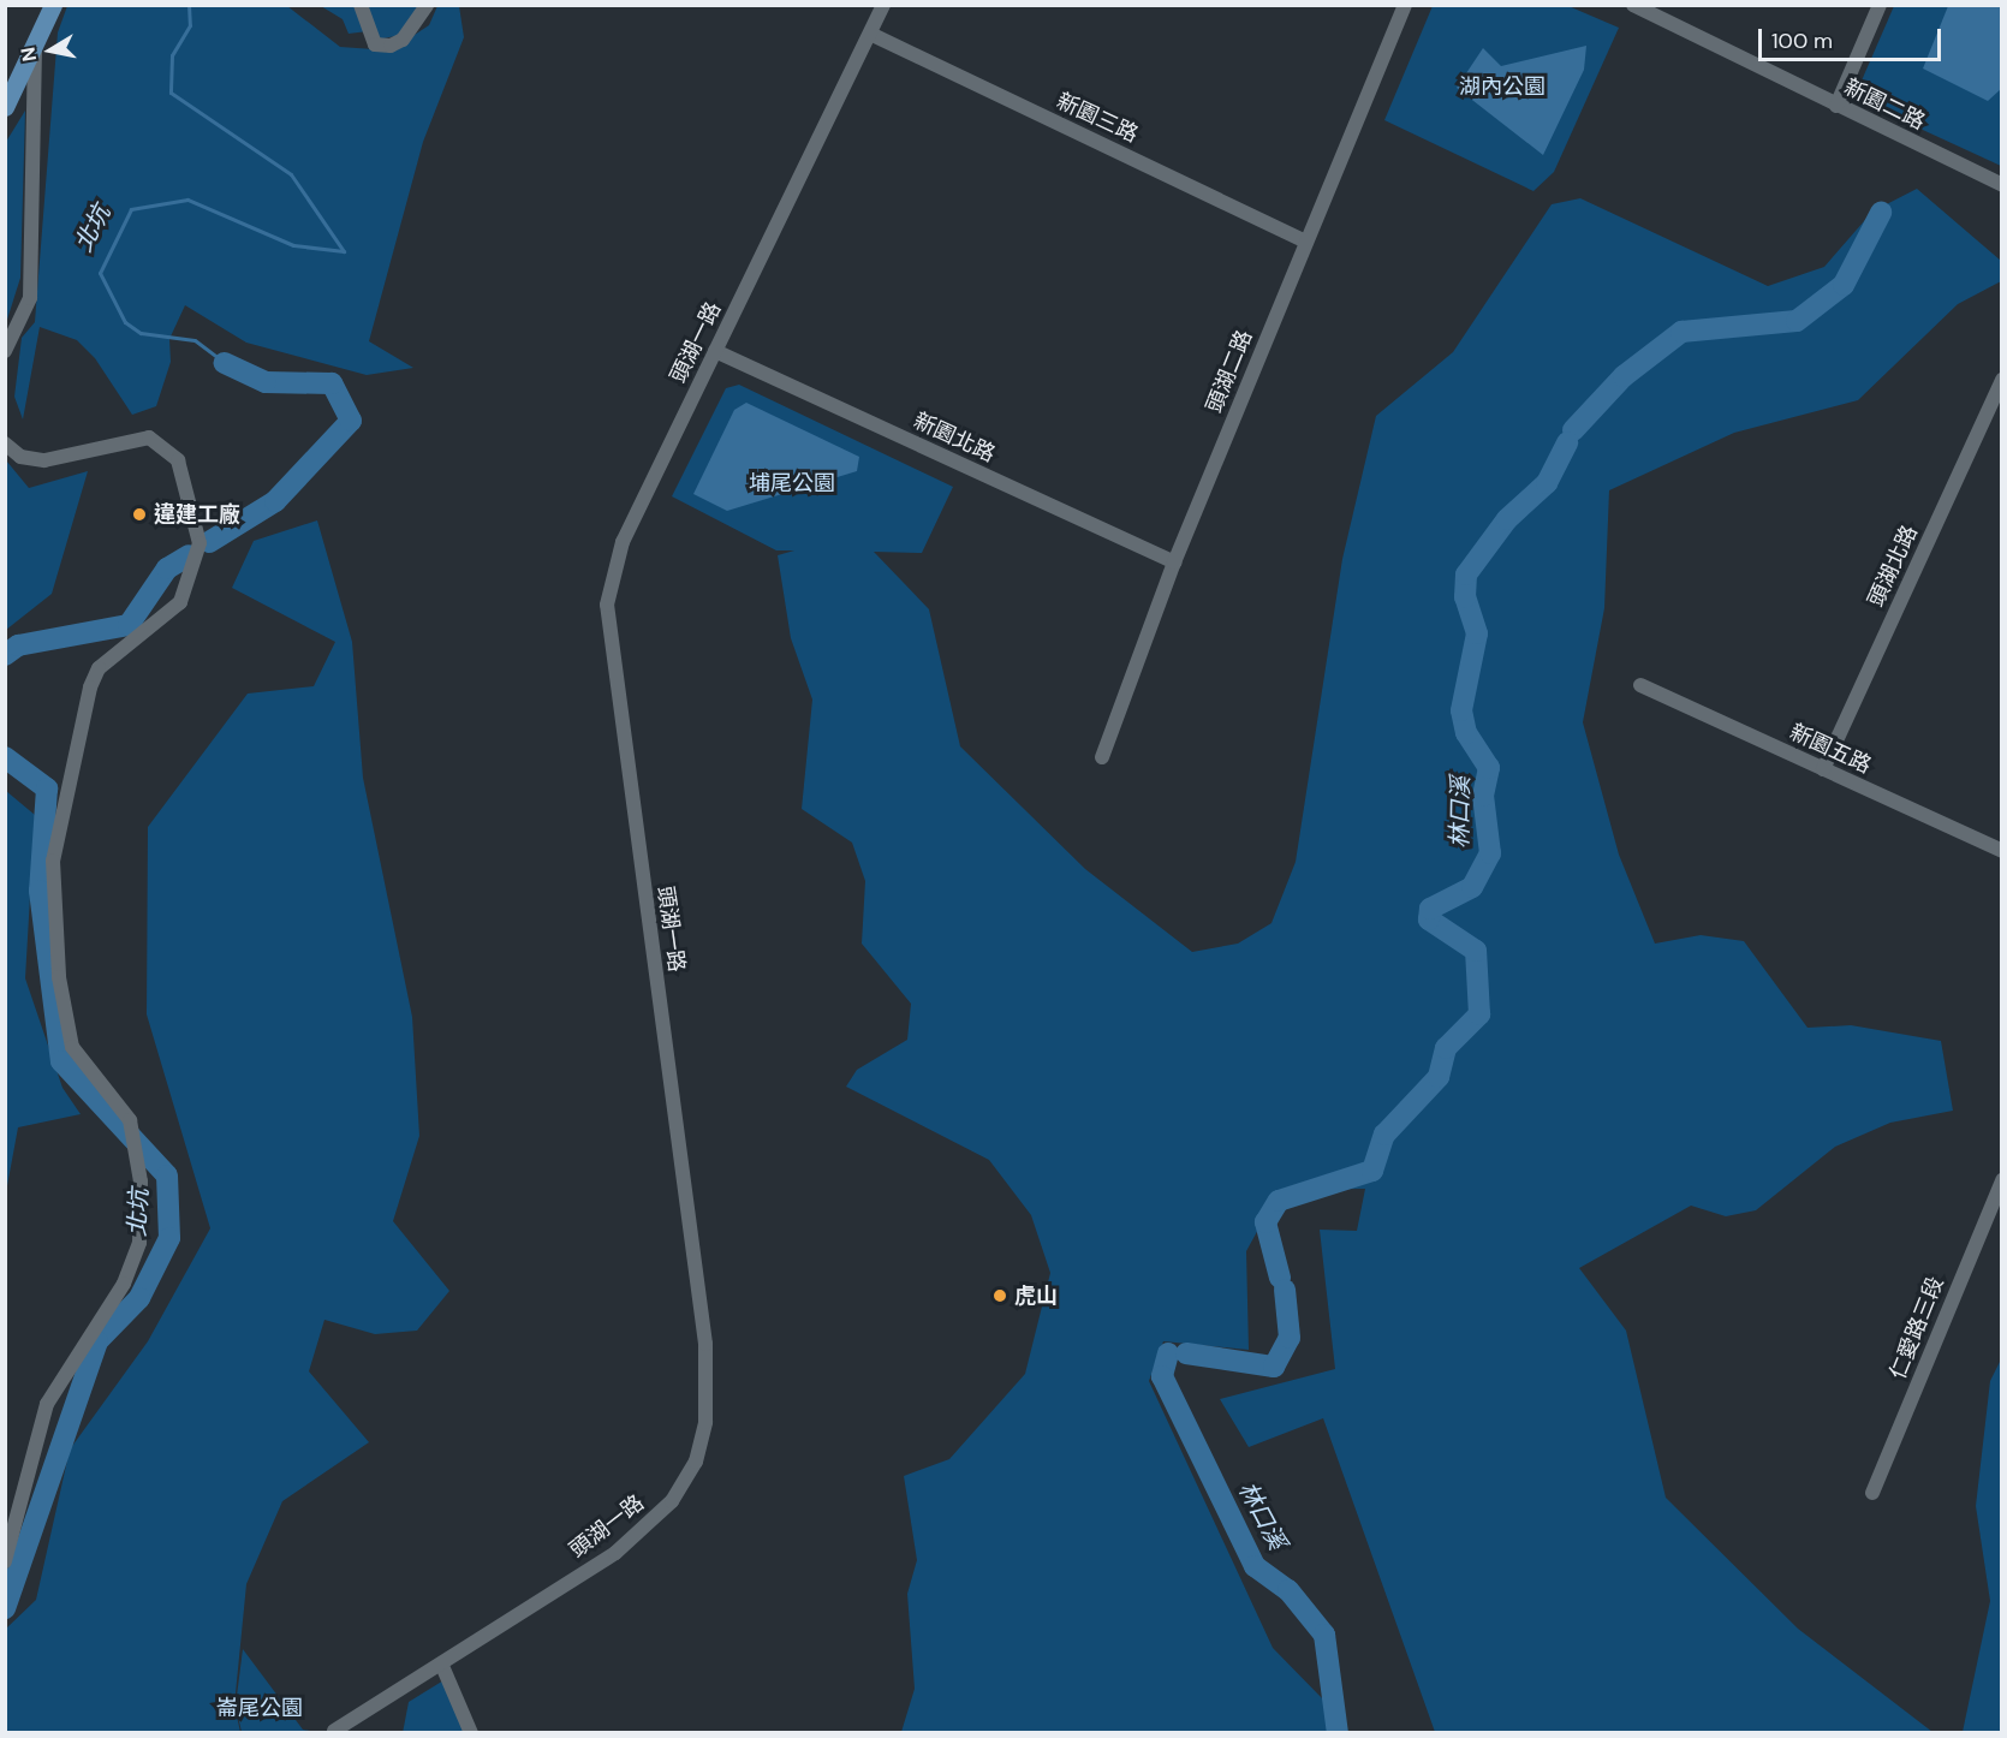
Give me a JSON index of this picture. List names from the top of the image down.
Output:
{
  "streets": {
    "street": [
      "新園二路",
      "新園三路",
      "頭湖一路",
      "頭湖二路",
      "新園北路",
      "頭湖北路",
      "新園五路",
      "仁愛路三段"
    ]
  },
  "crossings": [
    ["新園三路", "頭湖一路"],
    ["新園三路", "頭湖二路"],
    ["頭湖一路", "新園北路"],
    ["頭湖二路", "新園北路"],
    ["頭湖北路", "新園五路"]
  ],
  "water": ["北坑", "林口溪"],
  "parks": ["湖內公園", "埔尾公園", "崙尾公園"],
  "places": ["違建工廠", "虎山"],
  "scale_bar": "100 m",
  "north": "left"
}
